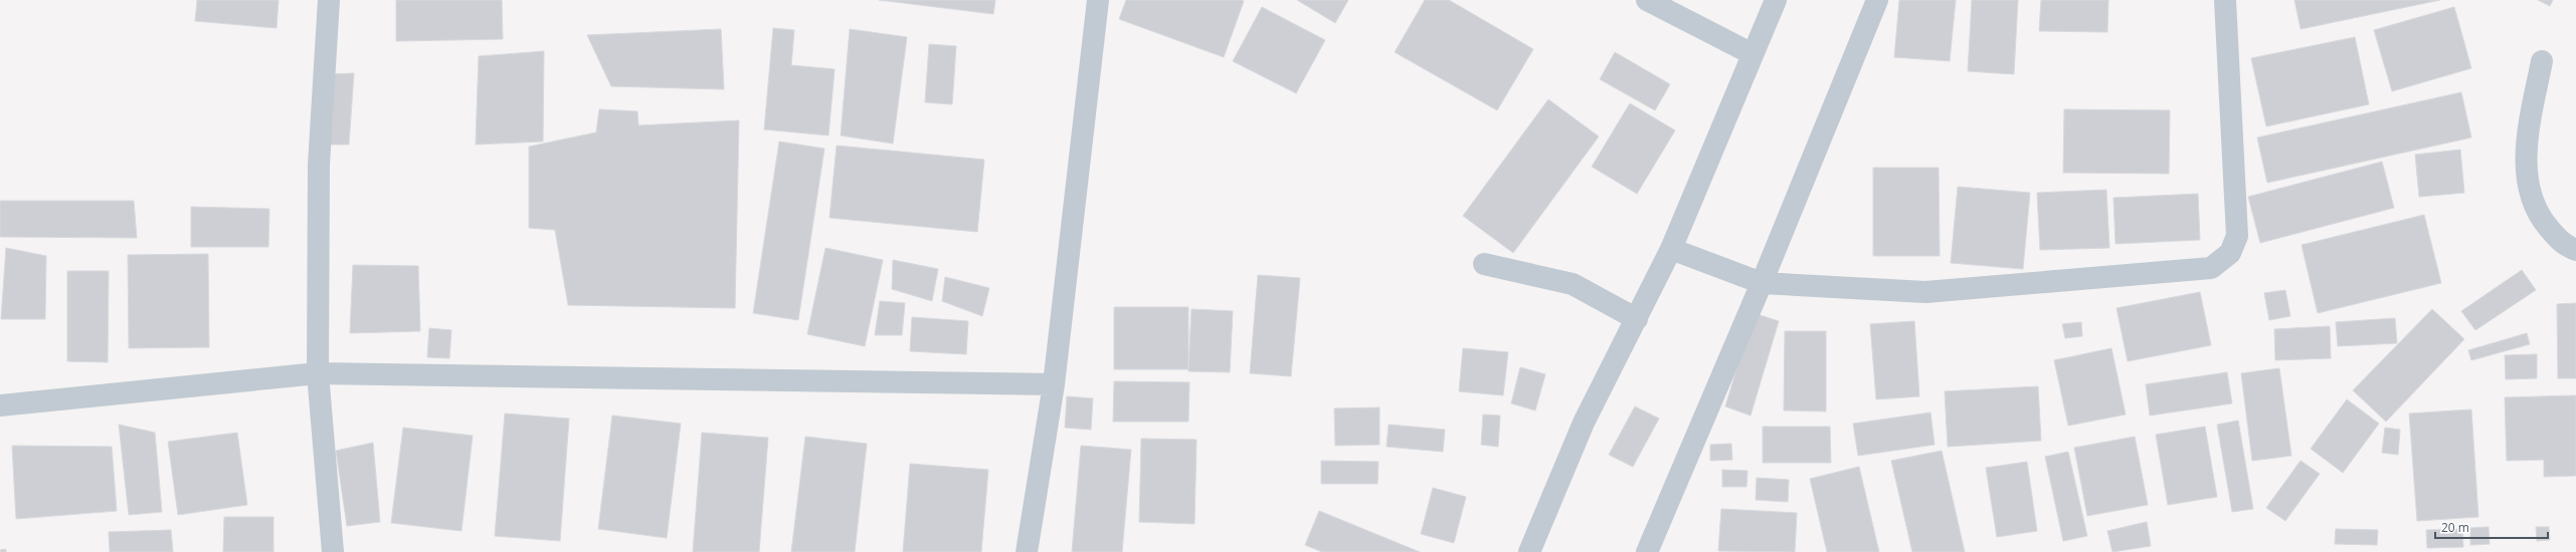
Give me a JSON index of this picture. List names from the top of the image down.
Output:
{
  "scale_bar": "20 m"
}
